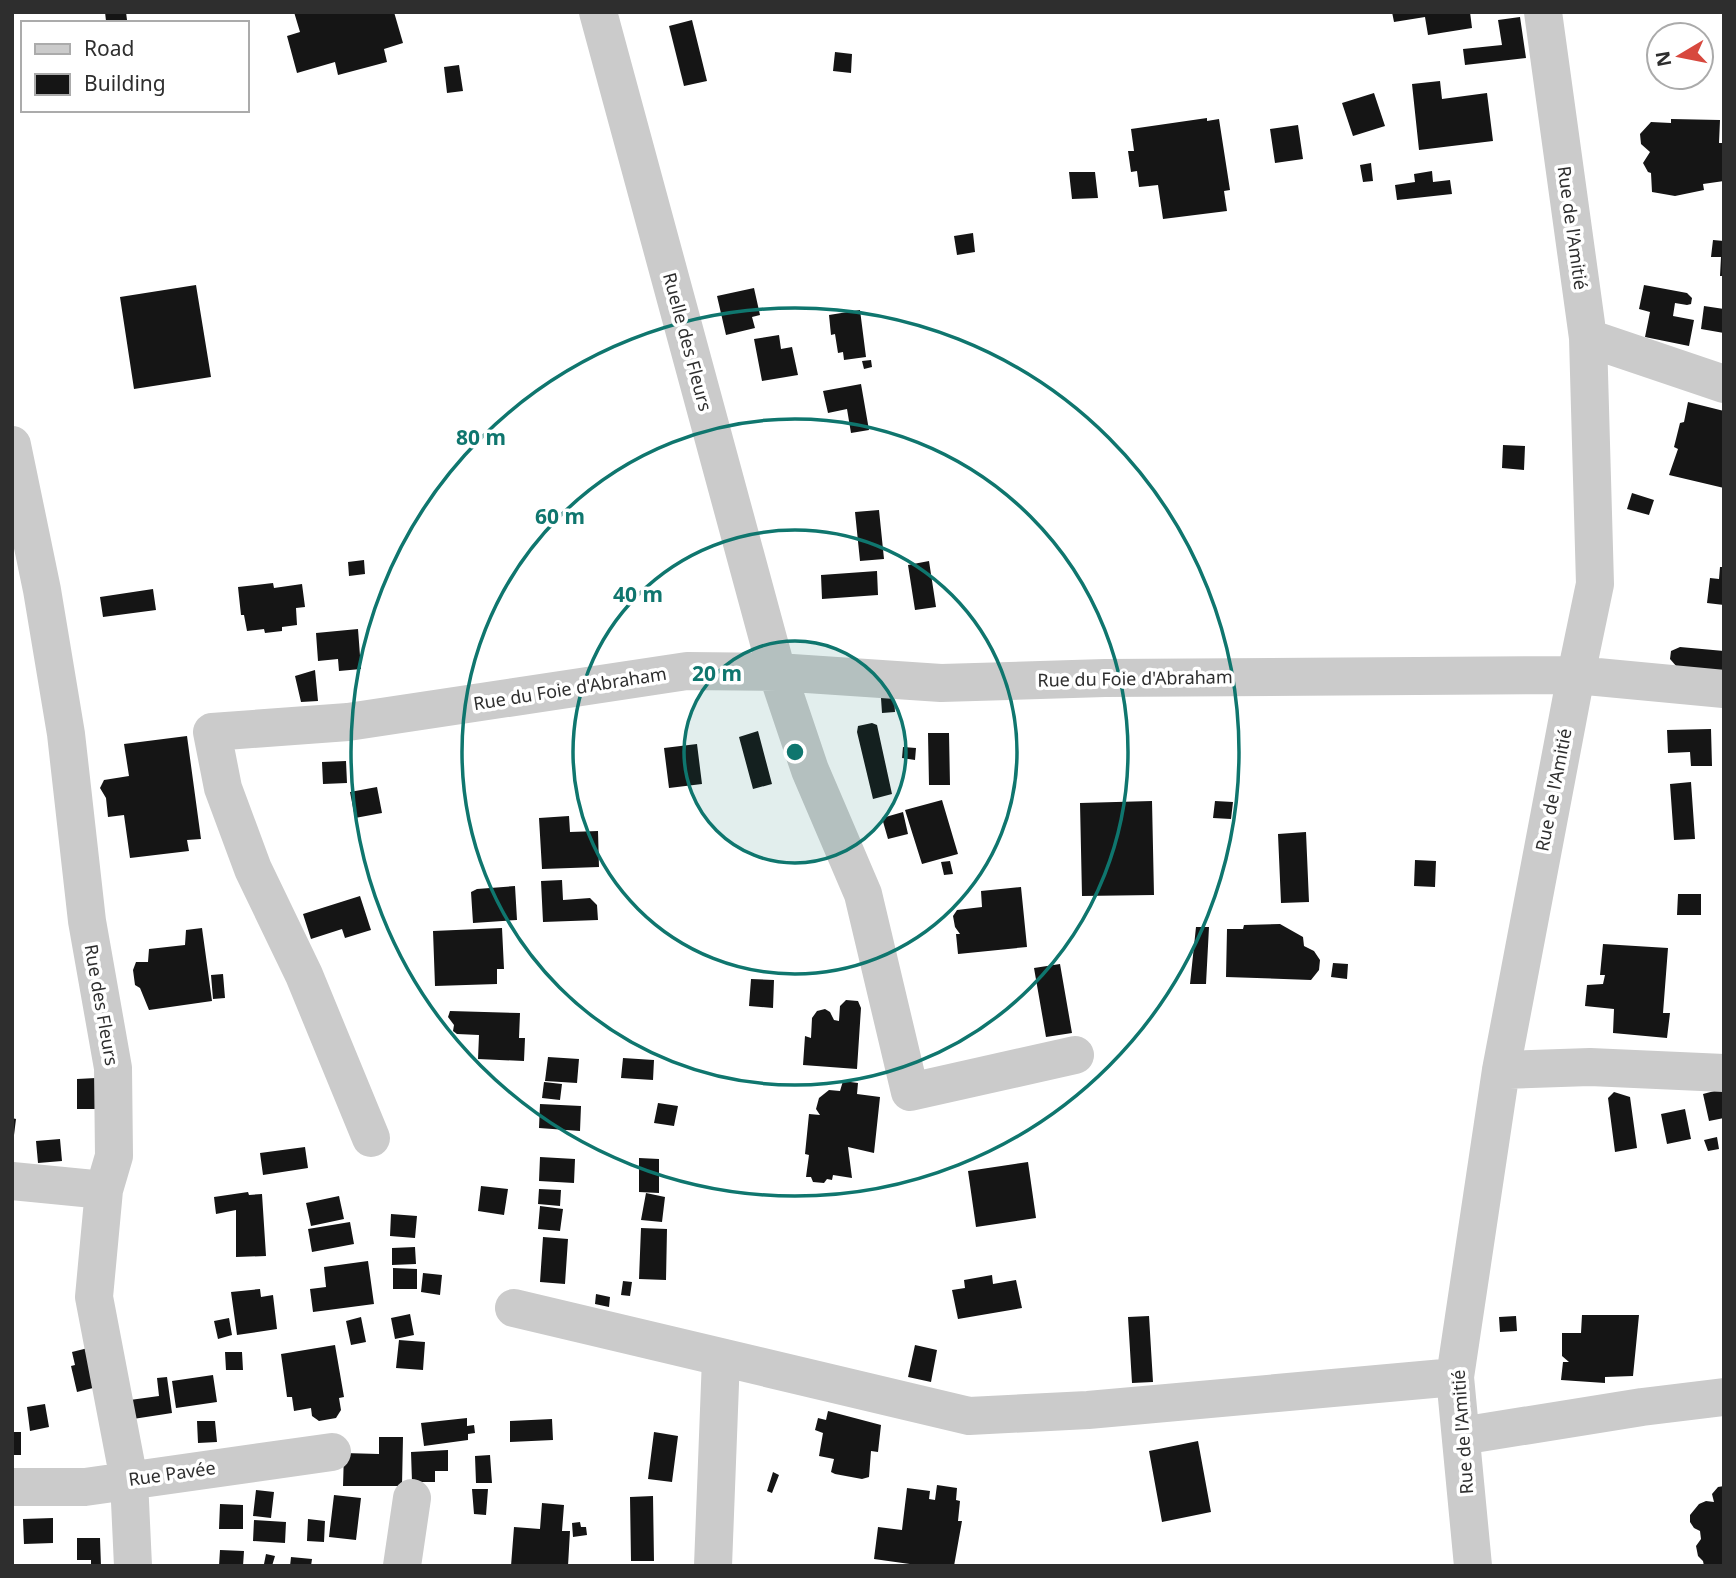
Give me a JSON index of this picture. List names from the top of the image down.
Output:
{
  "streets": {
    "street": [
      "Rue de l'Amitié",
      "Ruelle des Fleurs",
      "Rue du Foie d'Abraham",
      "Rue des Fleurs",
      "Rue Pavée"
    ]
  },
  "crossings": [
    ["Rue de l'Amitié", "Rue du Foie d'Abraham"],
    ["Ruelle des Fleurs", "Rue du Foie d'Abraham"],
    ["Rue des Fleurs", "Rue Pavée"]
  ],
  "legend": ["Road", "Building"],
  "north": "left",
  "rings": [
    "80 m",
    "60 m",
    "40 m",
    "20 m"
  ]
}
